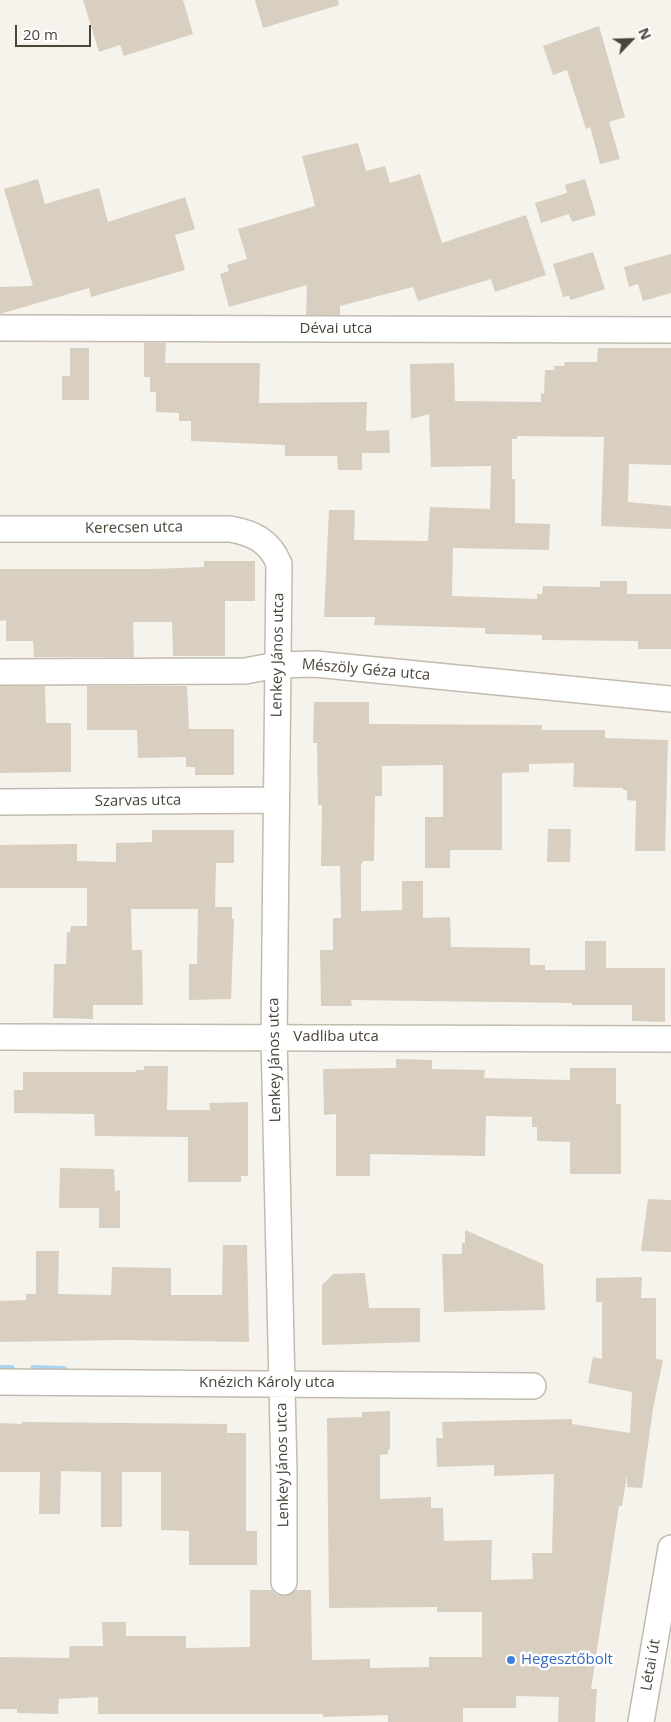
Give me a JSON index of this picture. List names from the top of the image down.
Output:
{
  "streets": {
    "street": [
      "Dévai utca",
      "Kerecsen utca",
      "Lenkey János utca",
      "Mészöly Géza utca",
      "Szarvas utca",
      "Vadliba utca",
      "Knézich Károly utca",
      "Létai út"
    ]
  },
  "crossings": [
    ["Kerecsen utca", "Lenkey János utca"],
    ["Lenkey János utca", "Mészöly Géza utca"],
    ["Lenkey János utca", "Szarvas utca"],
    ["Lenkey János utca", "Vadliba utca"],
    ["Lenkey János utca", "Knézich Károly utca"]
  ],
  "places": ["Hegesztőbolt"],
  "scale_bar": "20 m",
  "north": "top right"
}
